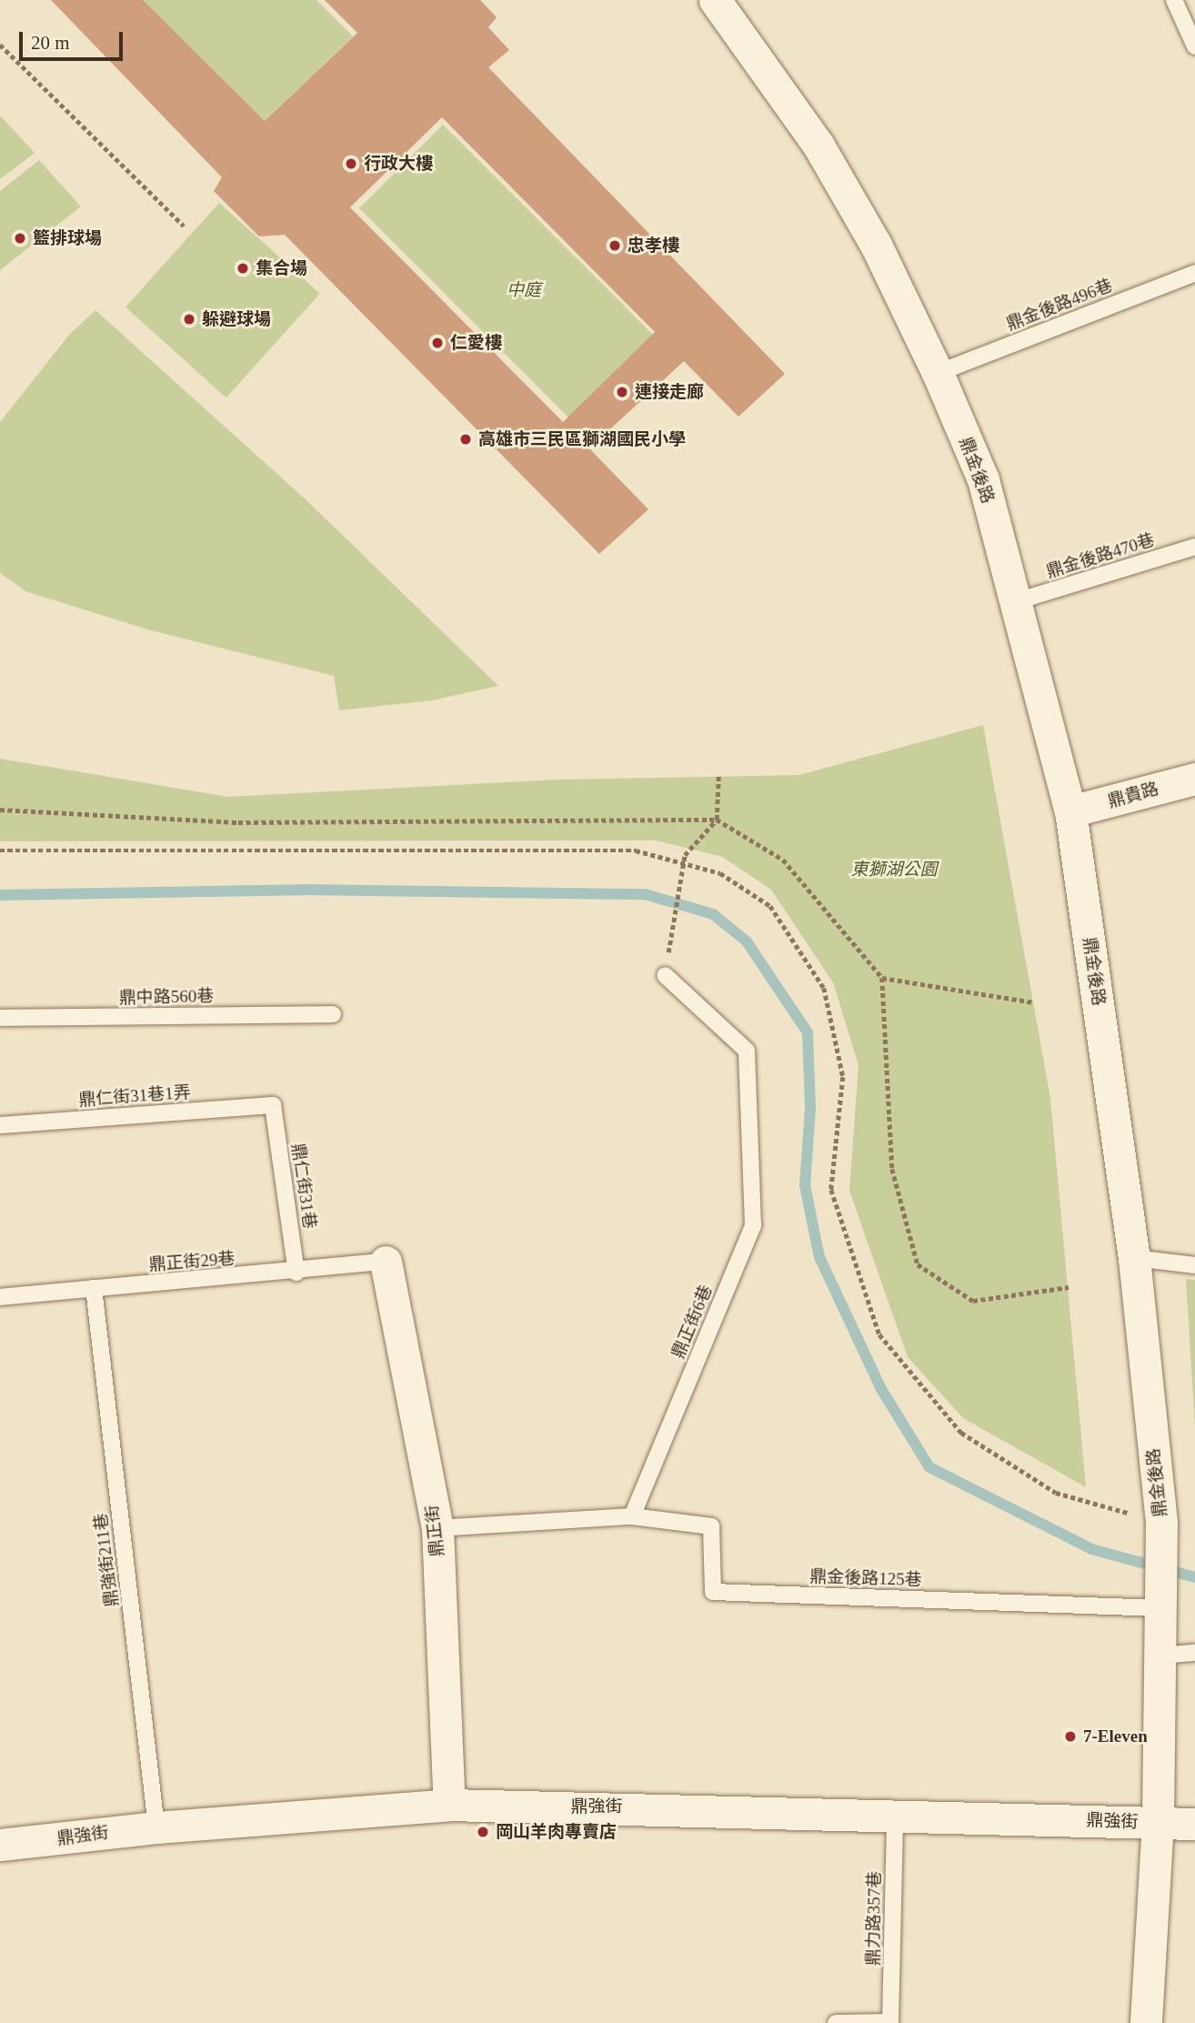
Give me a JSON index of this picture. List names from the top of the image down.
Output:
{
  "streets": {
    "street": [
      "鼎金後路",
      "鼎貴路",
      "鼎正街",
      "鼎強街"
    ],
    "lane": [
      "鼎金後路496巷",
      "鼎金後路470巷",
      "鼎中路560巷",
      "鼎仁街31巷1弄",
      "鼎仁街31巷",
      "鼎正街29巷",
      "鼎正街6巷",
      "鼎強街211巷",
      "鼎金後路125巷",
      "鼎力路357巷"
    ]
  },
  "crossings": [
    ["鼎金後路496巷", "鼎金後路"],
    ["鼎金後路", "鼎金後路470巷"],
    ["鼎金後路", "鼎貴路"],
    ["鼎金後路", "鼎金後路125巷"],
    ["鼎金後路", "鼎強街"],
    ["鼎仁街31巷1弄", "鼎仁街31巷"],
    ["鼎仁街31巷", "鼎正街29巷"],
    ["鼎正街29巷", "鼎正街"],
    ["鼎正街29巷", "鼎強街211巷"],
    ["鼎正街6巷", "鼎金後路125巷"],
    ["鼎正街", "鼎強街"],
    ["鼎強街211巷", "鼎強街"],
    ["鼎強街", "鼎力路357巷"]
  ],
  "parks": ["中庭", "東獅湖公園"],
  "places": [
    "行政大樓",
    "籃排球場",
    "忠孝樓",
    "集合場",
    "躲避球場",
    "仁愛樓",
    "連接走廊",
    "高雄市三民區獅湖國民小學",
    "7-Eleven",
    "岡山羊肉專賣店"
  ],
  "scale_bar": "20 m"
}
